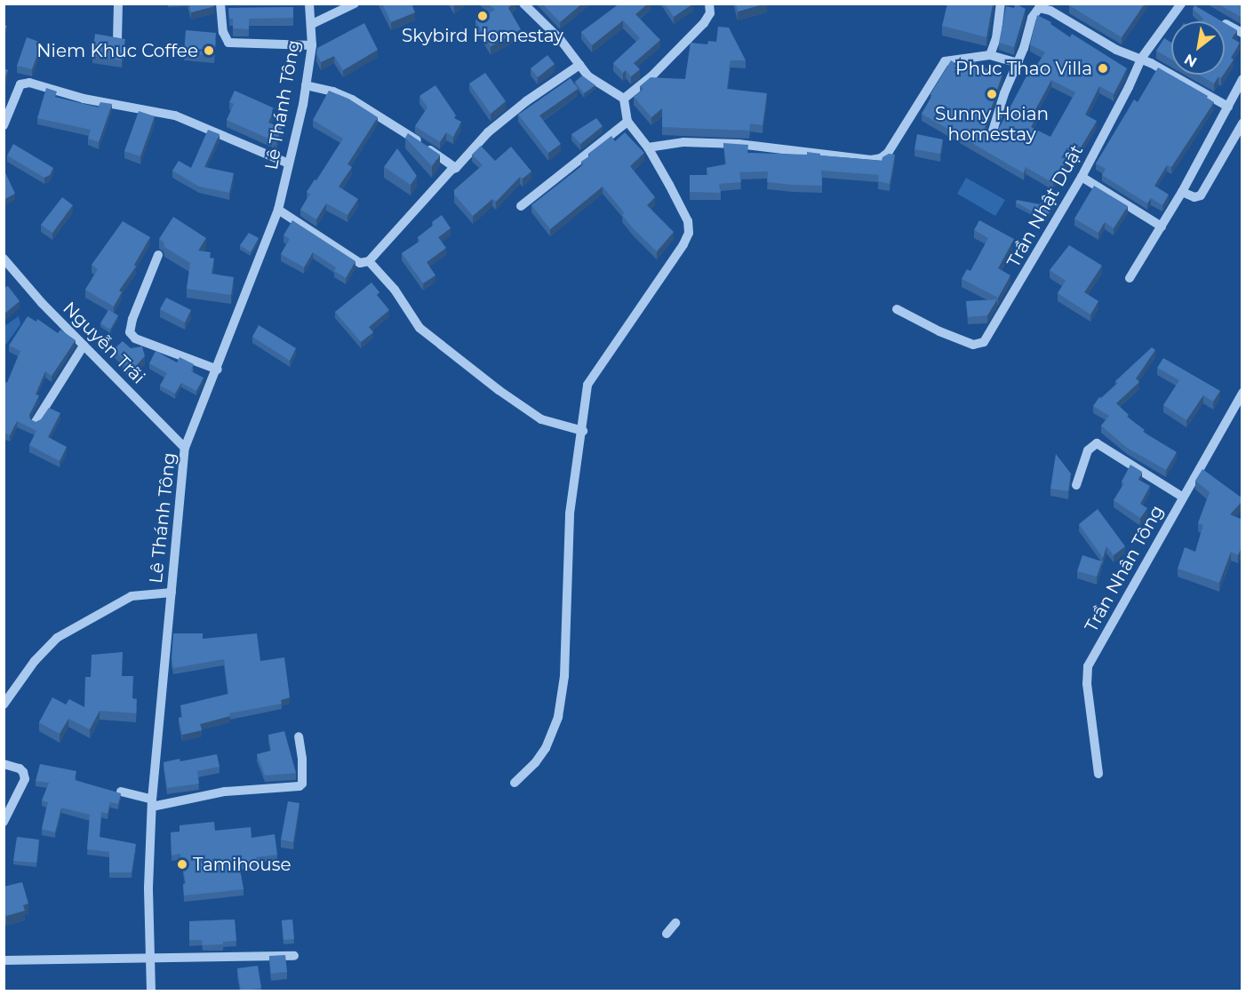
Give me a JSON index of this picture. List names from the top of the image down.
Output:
{
  "streets": {
    "street": [
      "Lê Thánh Tông",
      "Trần Nhật Duật",
      "Nguyễn Trãi",
      "Trần Nhân Tông"
    ]
  },
  "crossings": [
    ["Lê Thánh Tông", "Nguyễn Trãi"]
  ],
  "places": [
    "Skybird Homestay",
    "Niem Khuc Coffee",
    "Phuc Thao Villa",
    "Sunny Hoian homestay",
    "Tamihouse"
  ],
  "north": "bottom left"
}
